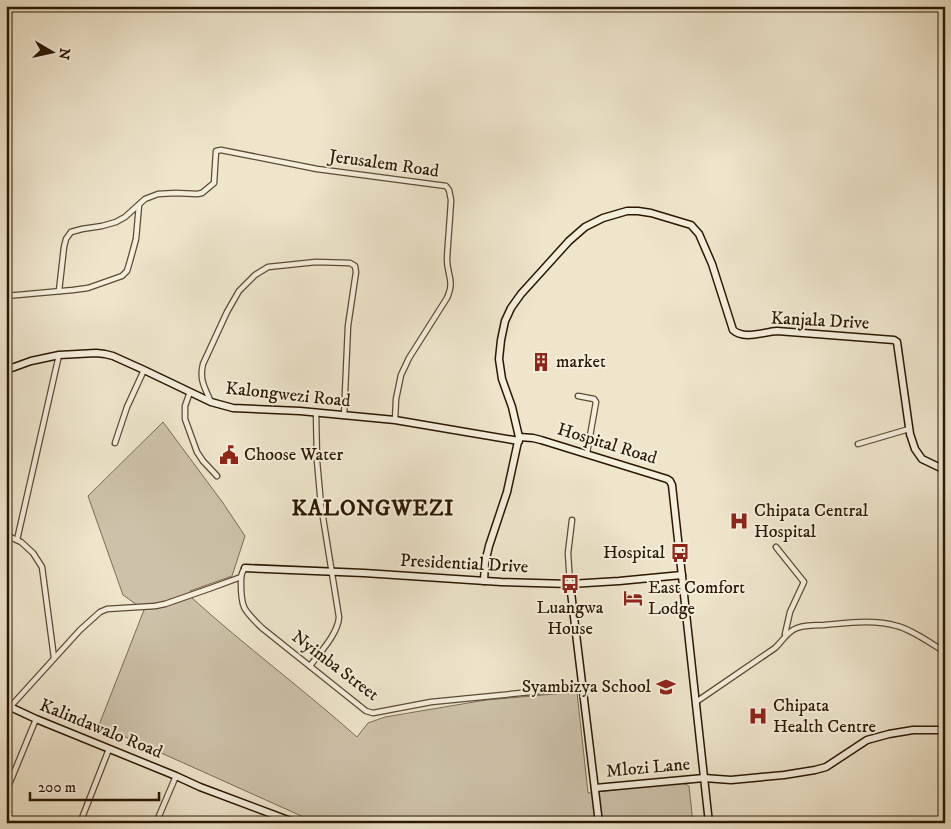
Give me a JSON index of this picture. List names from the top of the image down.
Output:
{
  "streets": {
    "street": [
      "Jerusalem Road",
      "Kanjala Drive",
      "Kalongwezi Road",
      "Hospital Road",
      "Presidential Drive",
      "Nyimba Street",
      "Kalindawalo Road",
      "Mlozi Lane"
    ]
  },
  "crossings": [
    ["Jerusalem Road", "Kalongwezi Road"],
    ["Kanjala Drive", "Kalongwezi Road"],
    ["Kanjala Drive", "Hospital Road"],
    ["Kanjala Drive", "Presidential Drive"],
    ["Kalongwezi Road", "Hospital Road"],
    ["Hospital Road", "Presidential Drive"],
    ["Hospital Road", "Mlozi Lane"],
    ["Presidential Drive", "Nyimba Street"]
  ],
  "districts": ["KALONGWEZI"],
  "places": {
    "building": ["market"],
    "public building": ["Choose Water"],
    "hospital": ["Chipata Central Hospital", "Chipata Health Centre"],
    "bus stop": ["Hospital", "Luangwa House"],
    "hotel": ["East Comfort Lodge"],
    "school or university": ["Syambizya School"]
  },
  "scale_bar": "200 m",
  "north": "right"
}
